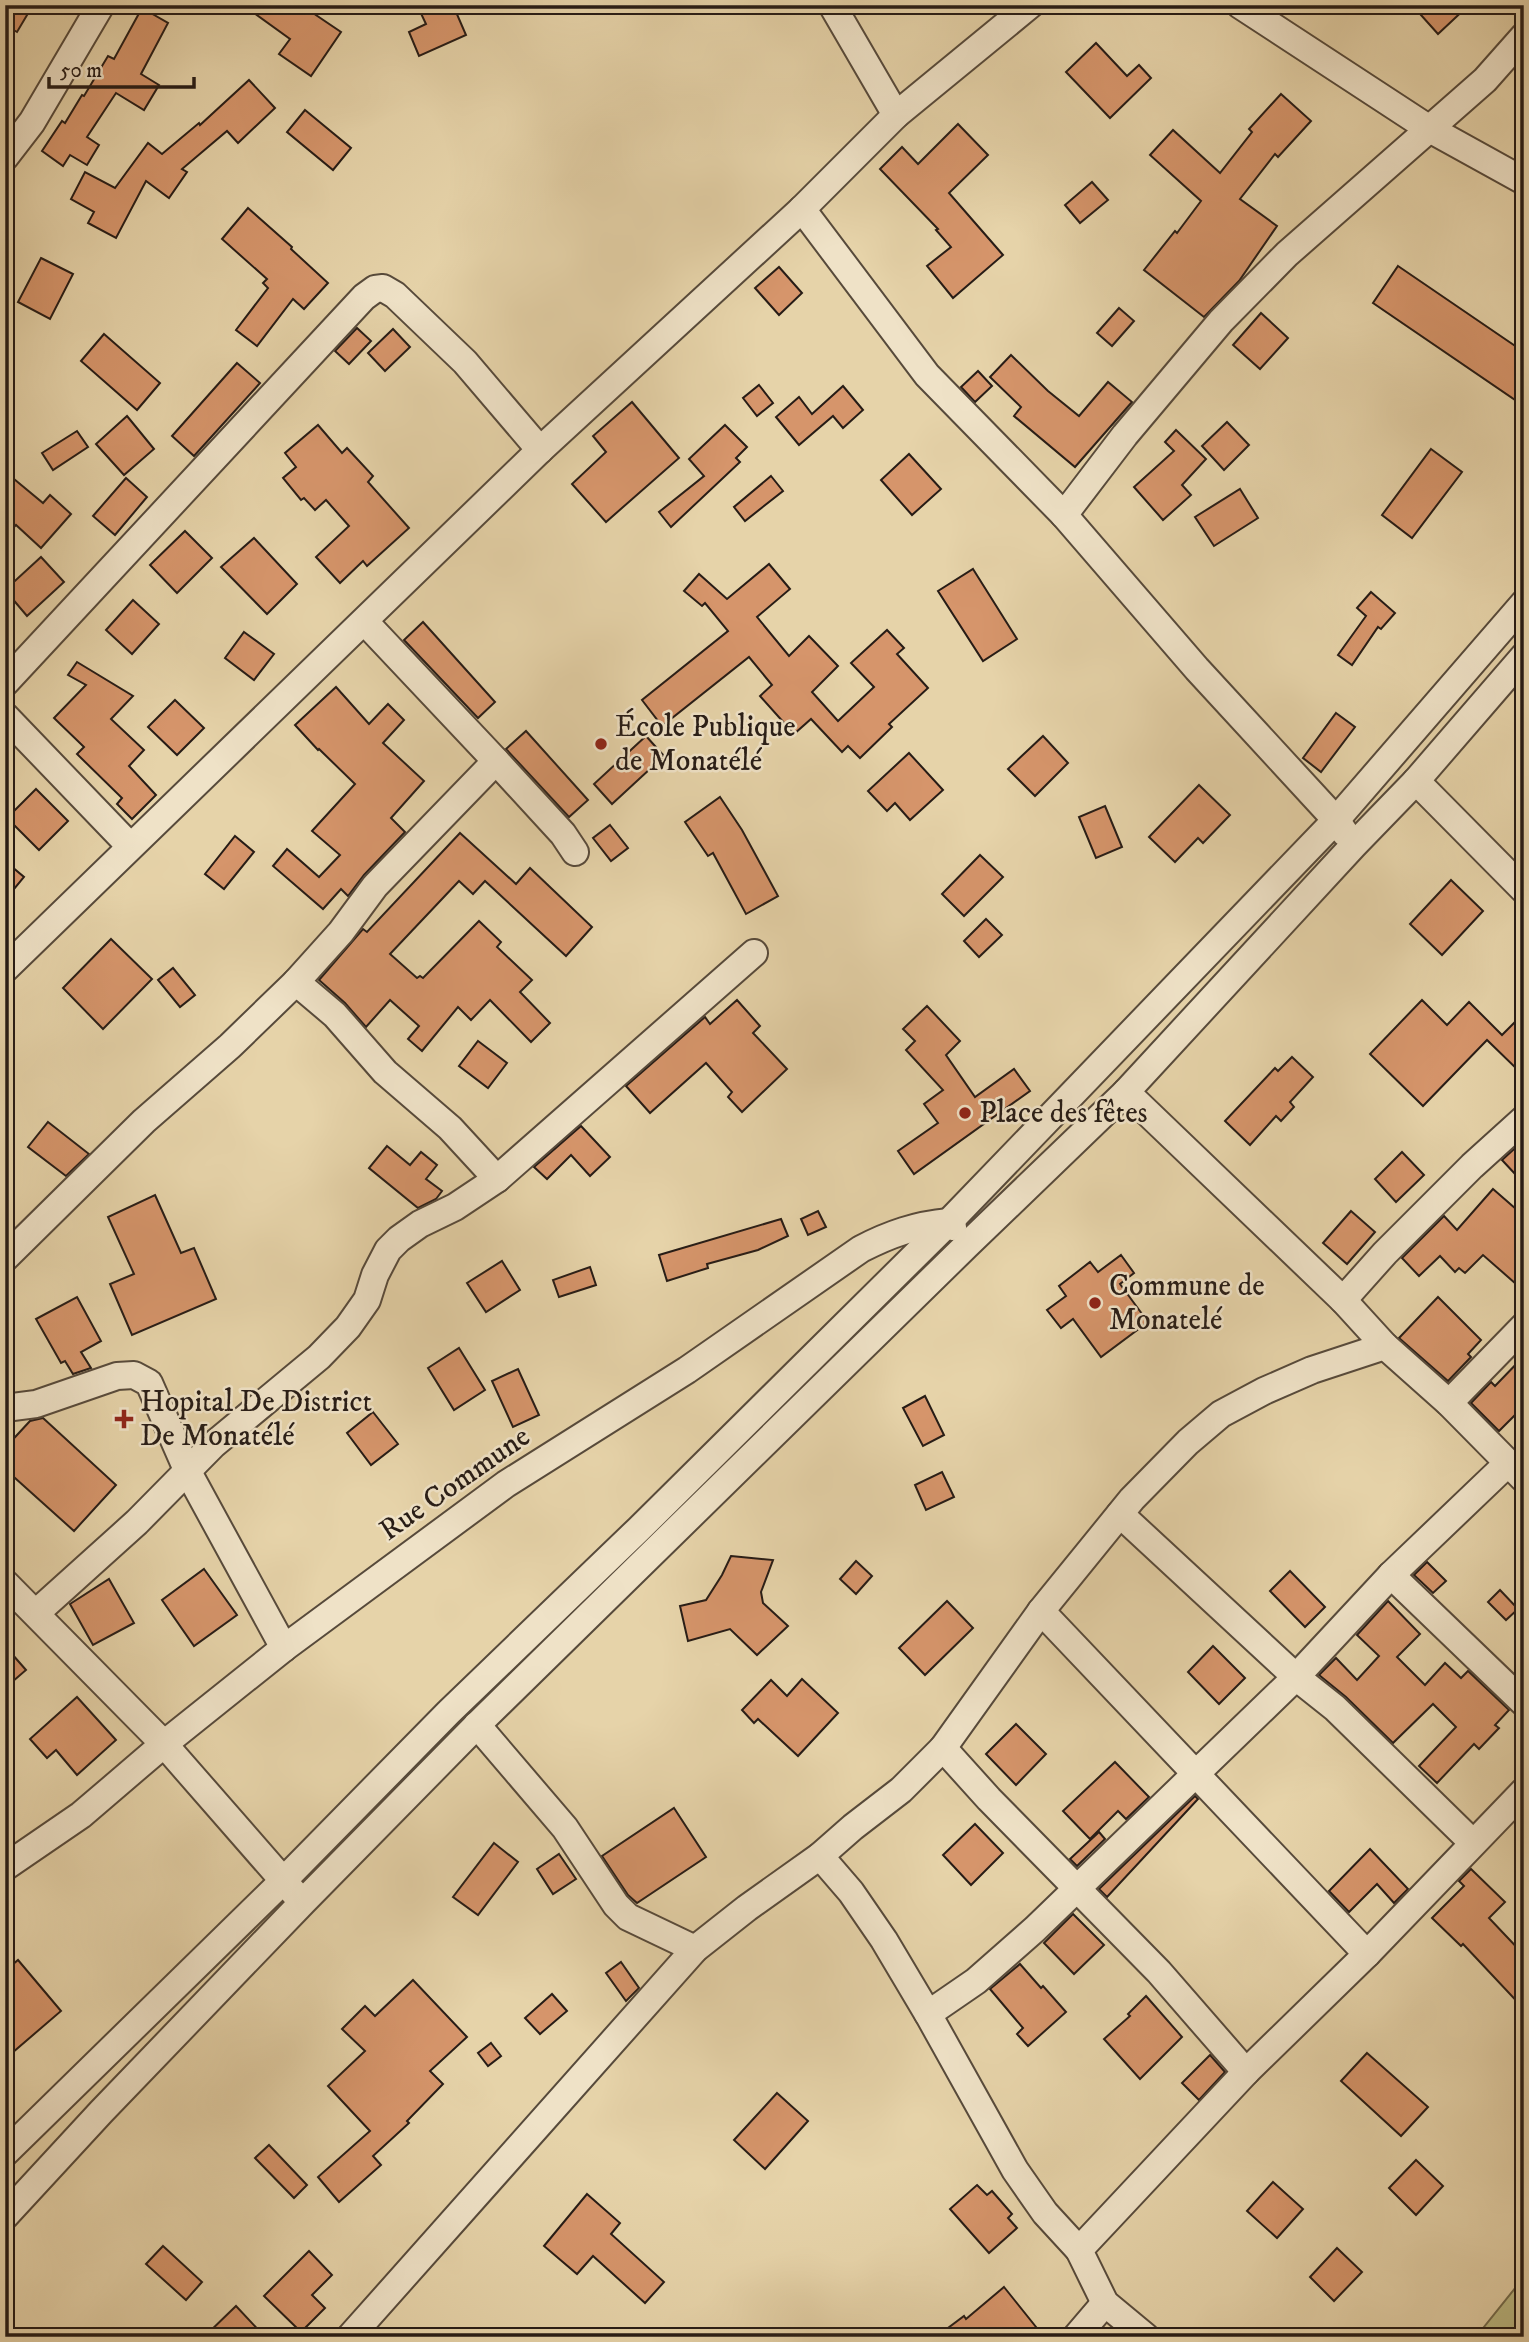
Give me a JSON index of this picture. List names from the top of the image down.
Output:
{
  "streets": {
    "street": ["Rue Commune"]
  },
  "places": {
    "other": ["École Publique de Monatélé", "Place des fêtes", "Commune de Monatelé"],
    "health": ["Hopital De District De Monatélé"]
  },
  "scale_bar": "50 m"
}
